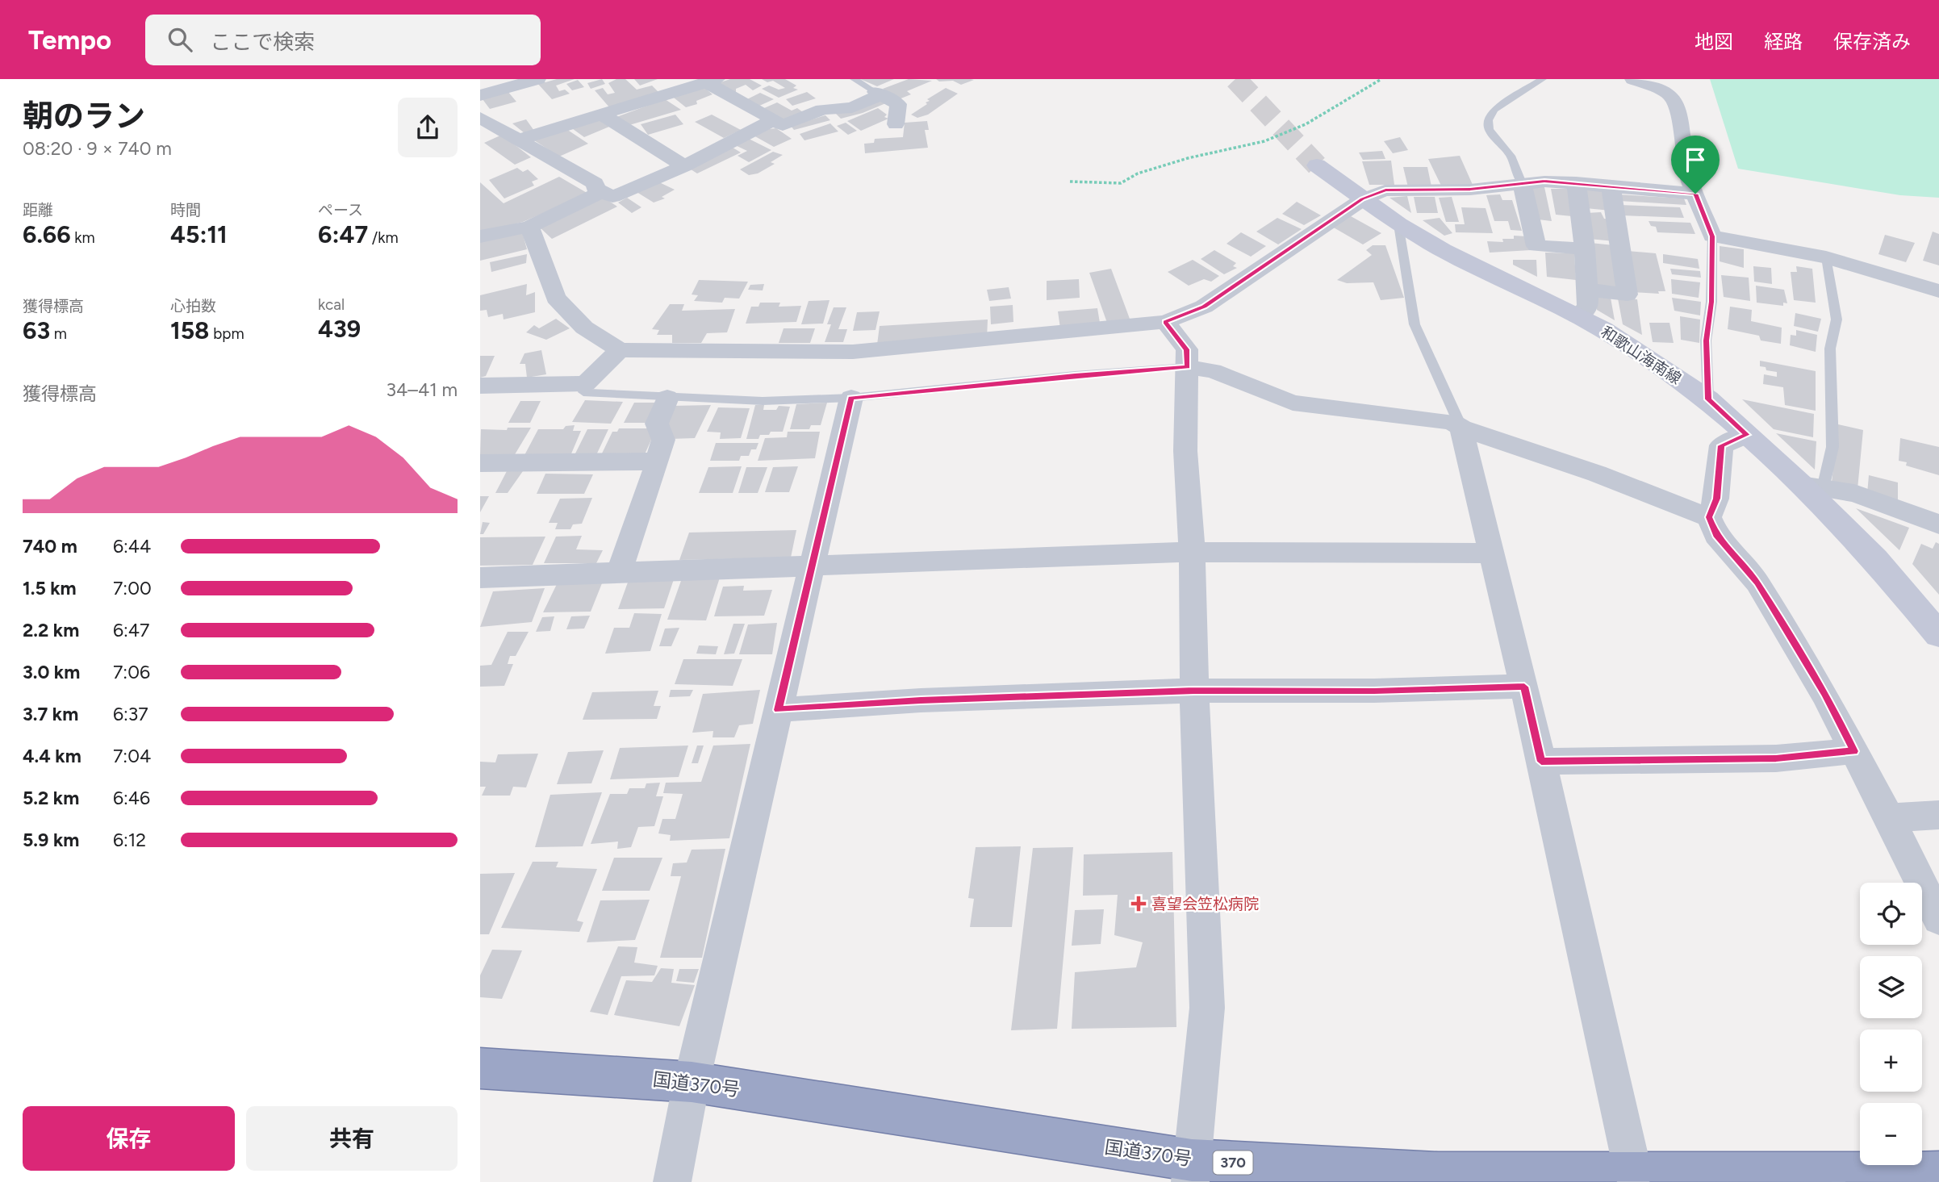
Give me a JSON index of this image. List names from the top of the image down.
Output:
{
  "streets": {
    "highway": ["国道370号", "370"],
    "main road": ["和歌山海南線"]
  },
  "places": {
    "health": ["喜望会笠松病院"]
  },
  "page": {
    "header": "Tempo",
    "search": "ここで検索",
    "nav": ["地図", "経路", "保存済み"],
    "heading": ["朝のラン", "08:20 · 9 × 740 m"],
    "stats": [
      ["距離", "6.66 km"],
      ["時間", "45:11"],
      ["ペース", "6:47 /km"],
      ["獲得標高", "63 m"],
      ["心拍数", "158 bpm"],
      ["kcal", "439"]
    ],
    "chart": ["獲得標高", "34–41 m"],
    "list": [
      {
        "name": "740 m",
        "note": "6:44"
      },
      {
        "name": "1.5 km",
        "note": "7:00"
      },
      {
        "name": "2.2 km",
        "note": "6:47"
      },
      {
        "name": "3.0 km",
        "note": "7:06"
      },
      {
        "name": "3.7 km",
        "note": "6:37"
      },
      {
        "name": "4.4 km",
        "note": "7:04"
      },
      {
        "name": "5.2 km",
        "note": "6:46"
      },
      {
        "name": "5.9 km",
        "note": "6:12"
      }
    ],
    "map_buttons": ["+", "−"],
    "buttons": ["保存", "共有"]
  }
}
